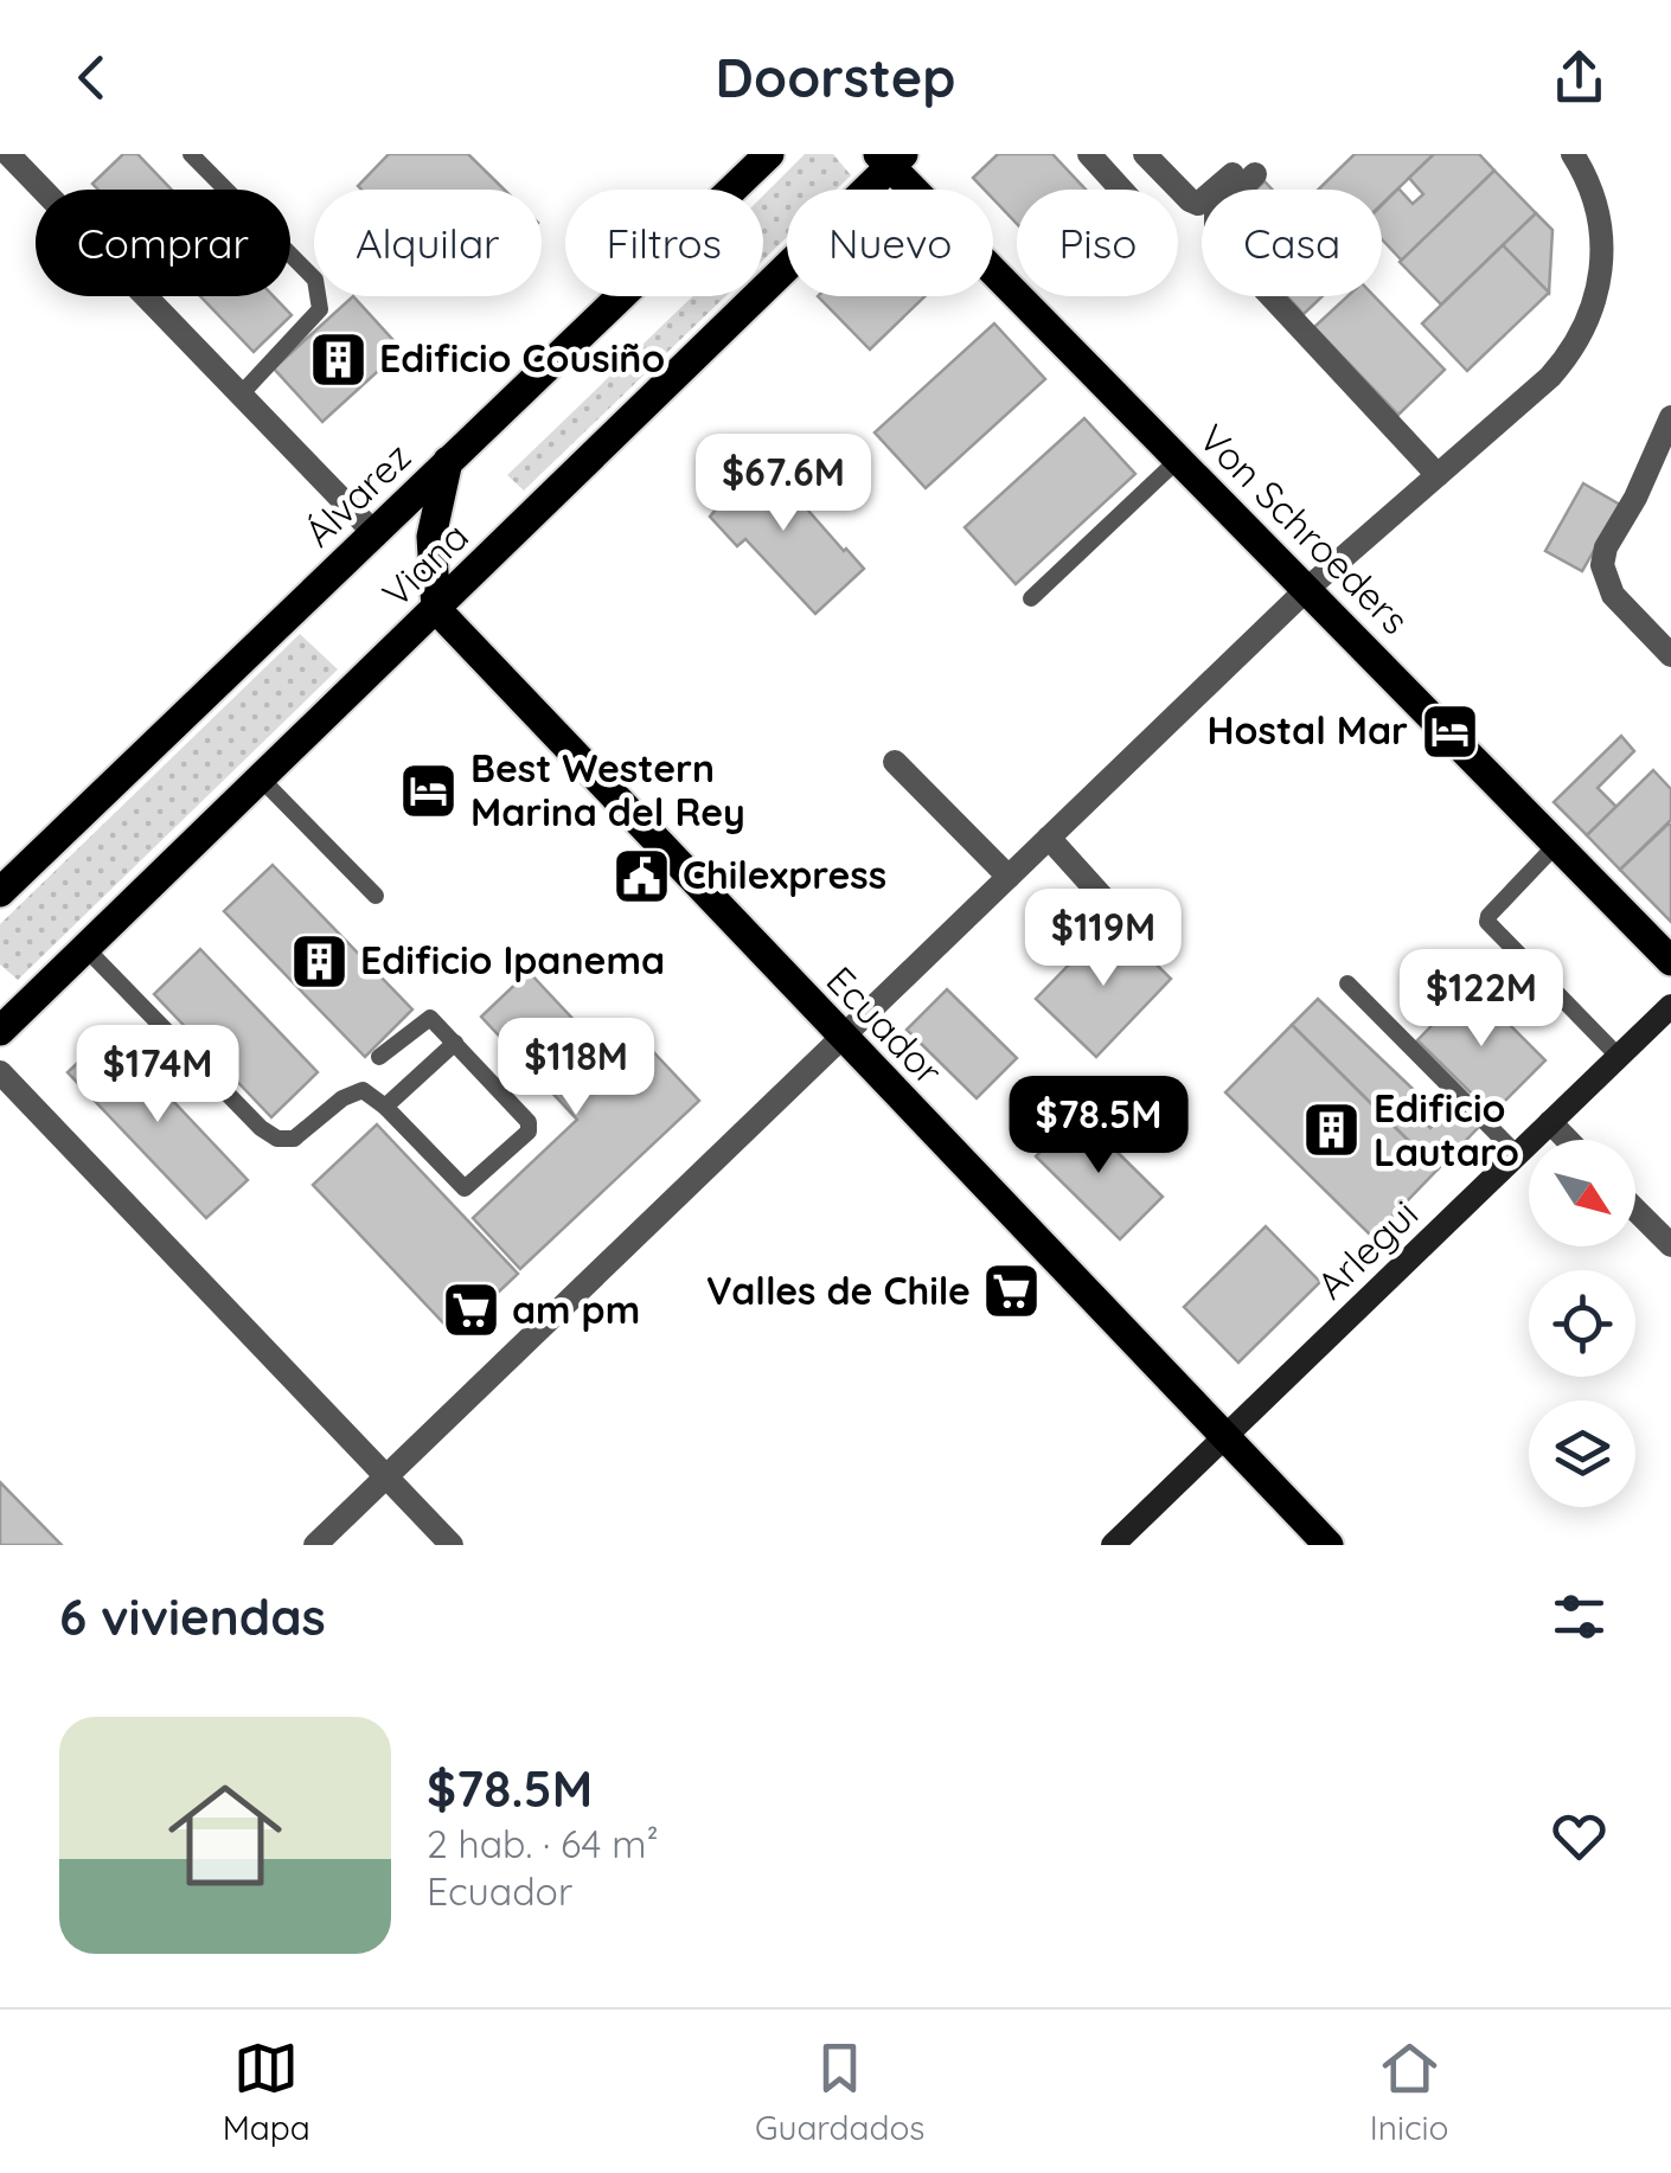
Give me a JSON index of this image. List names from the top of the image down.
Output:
{
  "streets": {
    "main road": [
      "Álvarez",
      "Von Schroeders",
      "Viana",
      "Ecuador",
      "Arlegui"
    ]
  },
  "crossings": [
    ["Von Schroeders", "Viana"],
    ["Viana", "Ecuador"],
    ["Ecuador", "Arlegui"]
  ],
  "places": {
    "building": ["Edificio Cousiño", "Edificio Ipanema", "Edificio Lautaro"],
    "hotel": ["Hostal Mar", "Best Western Marina del Rey"],
    "public building": ["Chilexpress"],
    "supermarket": ["Valles de Chile", "am pm"]
  },
  "north": "bottom right",
  "page": {
    "header": "Doorstep",
    "chip": [
      "Comprar",
      "Alquilar",
      "Filtros",
      "Nuevo",
      "Piso",
      "Casa"
    ],
    "price": [
      "$67.6M",
      "$119M",
      "$122M",
      "$118M",
      "$174M",
      "$78.5M"
    ],
    "heading": "6 viviendas",
    "list": [
      {
        "name": "$78.5M",
        "note": "2 hab. · 64 m² · Ecuador"
      }
    ],
    "tabs": ["Mapa", "Guardados", "Inicio"]
  }
}
